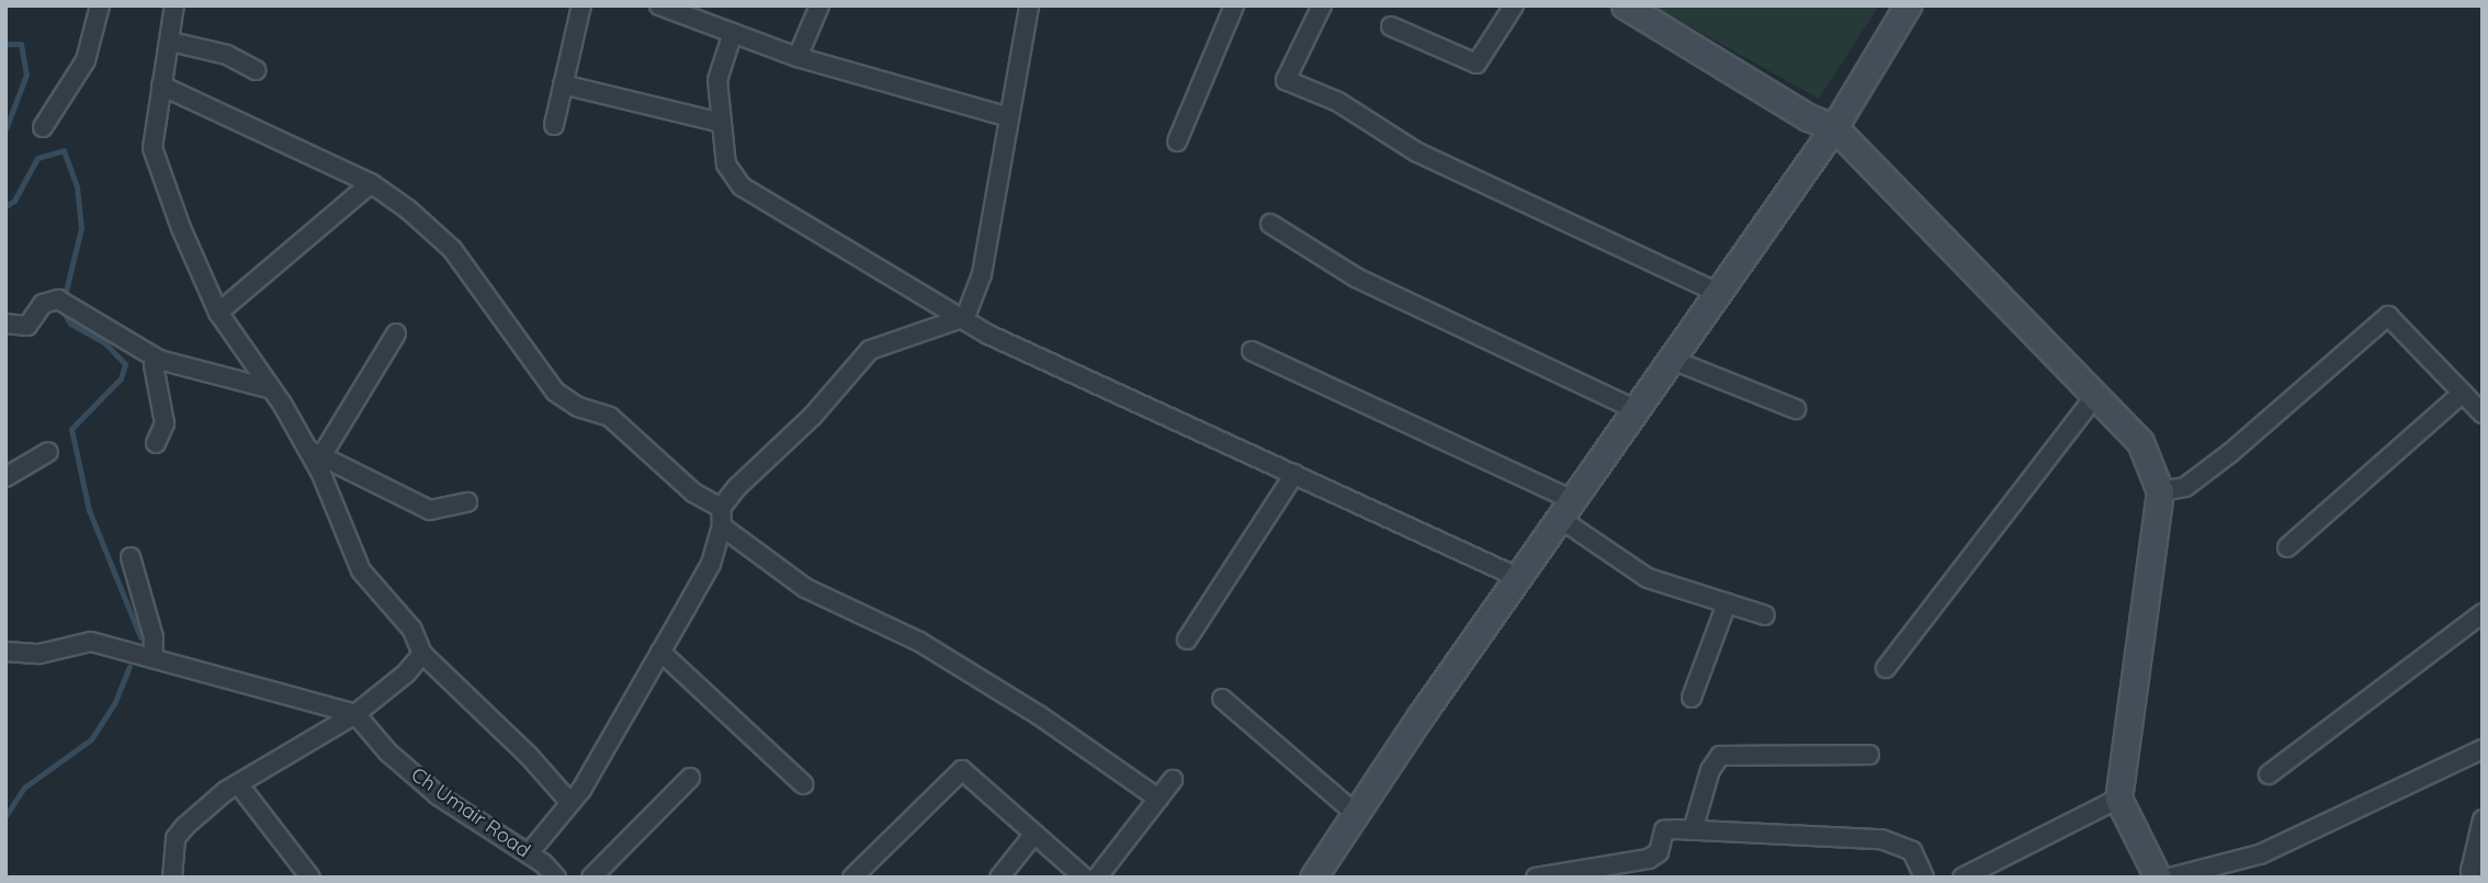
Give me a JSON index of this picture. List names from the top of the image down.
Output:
{
  "streets": {
    "street": ["Ch Umair Road"]
  }
}
